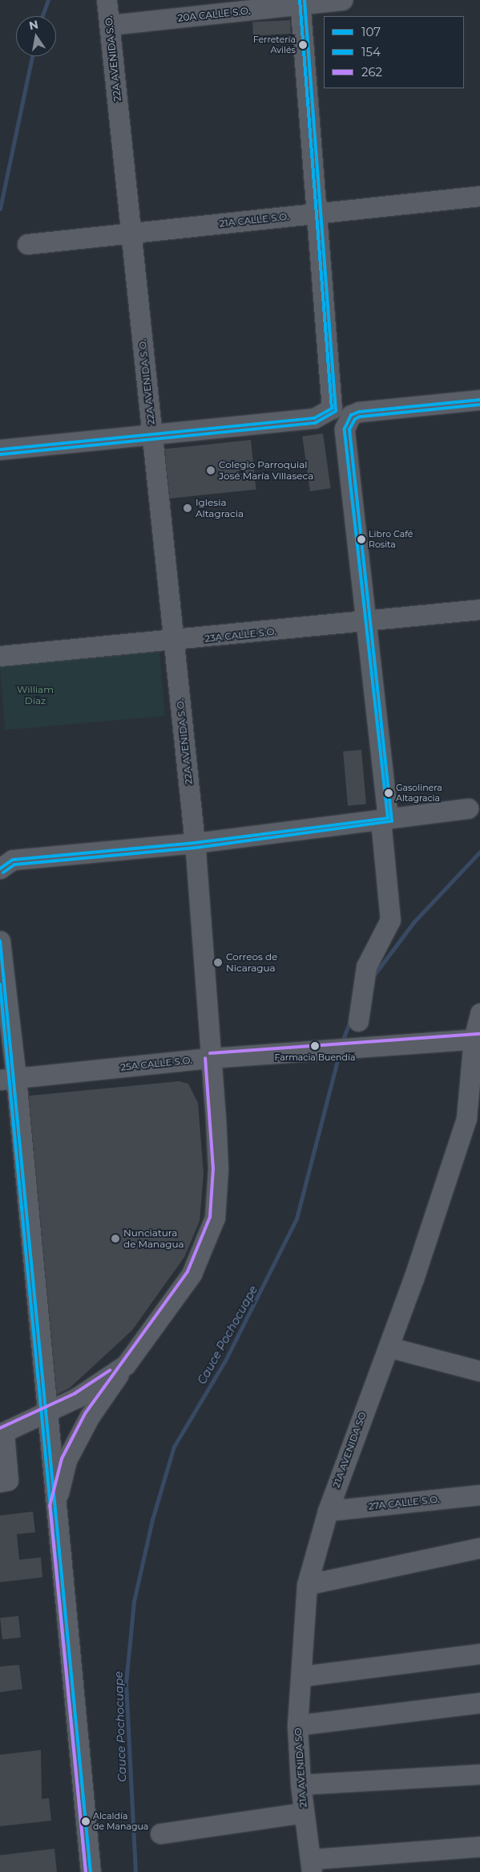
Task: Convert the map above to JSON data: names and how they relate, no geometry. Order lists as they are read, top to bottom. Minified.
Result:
{"streets":{"street":["20A CALLE S.O.","22A AVENIDA S.O.","21A CALLE S.O.","23A CALLE S.O.","25A CALLE S.O.","21A AVENIDA SO","27A CALLE S.O."]},"crossings":[["20A CALLE S.O.","22A AVENIDA S.O."],["22A AVENIDA S.O.","21A CALLE S.O."],["22A AVENIDA S.O.","23A CALLE S.O."],["22A AVENIDA S.O.","25A CALLE S.O."],["25A CALLE S.O.","21A AVENIDA SO"],["21A AVENIDA SO","27A CALLE S.O."]],"water":["Cauce Pochocuape"],"parks":["William Díaz"],"places":["Ferretería Avilés","Colegio Parroquial José María Villaseca","Iglesia Altagracia","Libro Café Rosita","Gasolinera Altagracia","Correos de Nicaragua","Farmacia Buendía","Nunciatura de Managua","Alcaldía de Managua"],"lines":["transit line 107","transit line 154","transit line 262"],"legend":["107","154","262"],"north":"top"}
